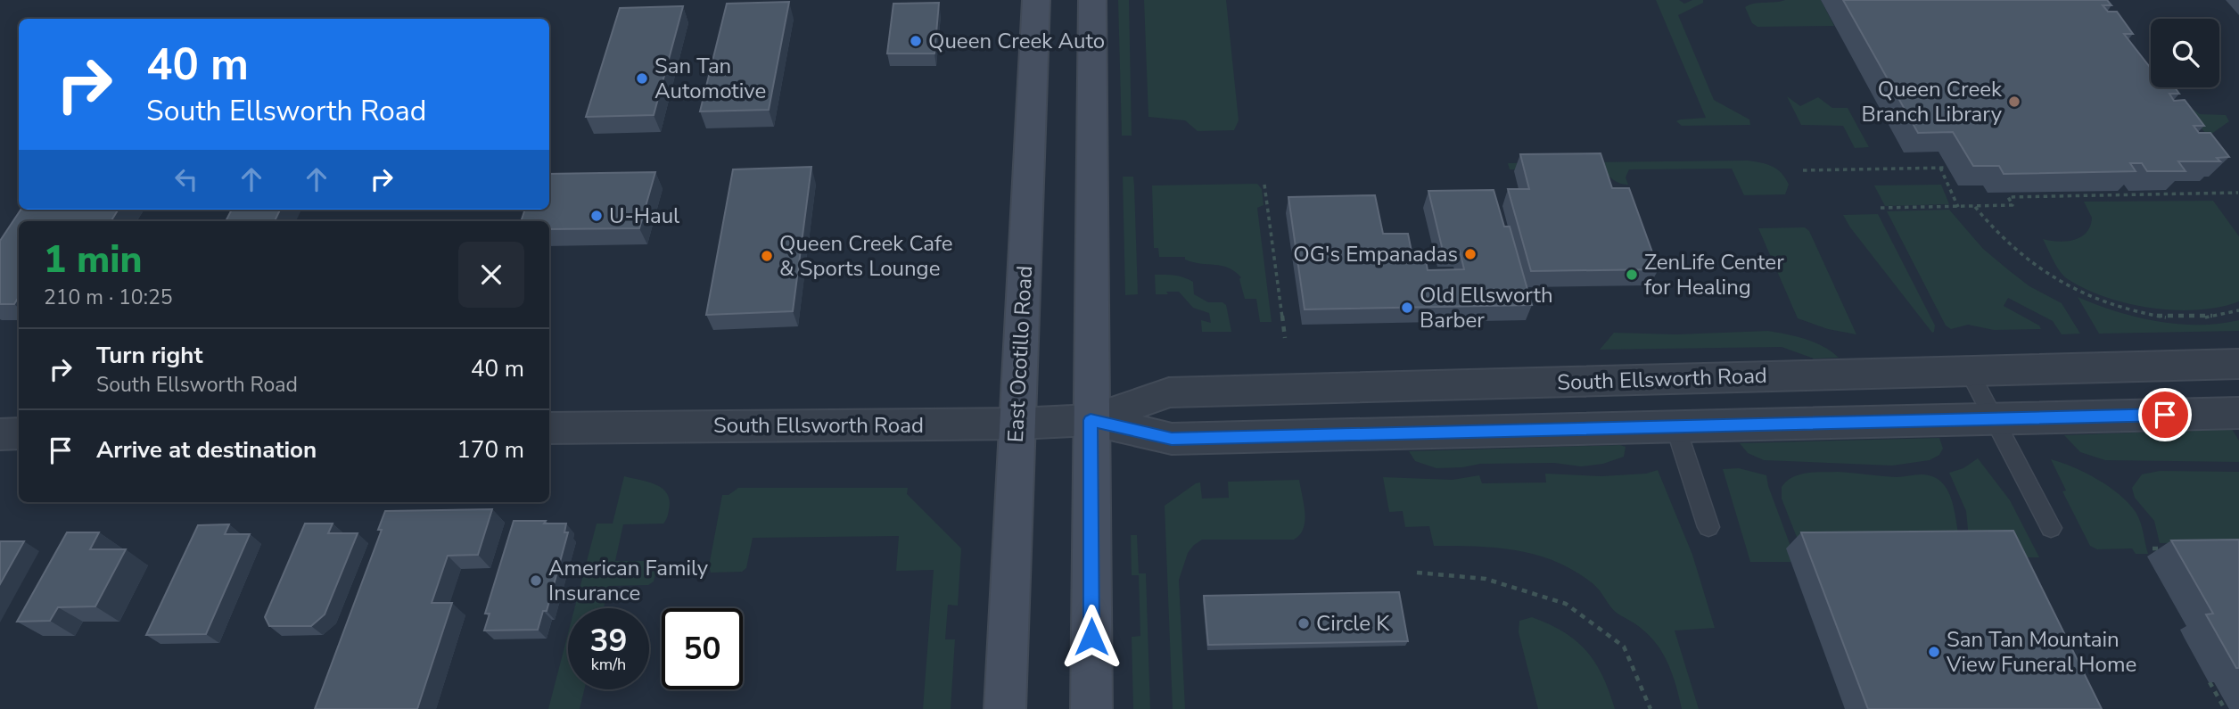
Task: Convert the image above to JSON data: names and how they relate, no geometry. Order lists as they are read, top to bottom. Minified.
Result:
{"streets":{"main road":["East Ocotillo Road"],"street":["South Ellsworth Road"]},"crossings":[["East Ocotillo Road","South Ellsworth Road"]],"places":["Queen Creek Auto","San Tan Automotive","Queen Creek Branch Library","U-Haul","OG's Empanadas","Queen Creek Cafe & Sports Lounge","ZenLife Center for Healing","Old Ellsworth Barber","American Family Insurance","Circle K","San Tan Mountain View Funeral Home"],"page":{"turn":["40 m","South Ellsworth Road"],"heading":["1 min","210 m · 10:25"],"list":[{"name":"Turn right","note":"South Ellsworth Road","value":"40 m"},{"name":"Arrive at destination","value":"170 m"}],"speed":"39 km/h","limit":"50"}}
